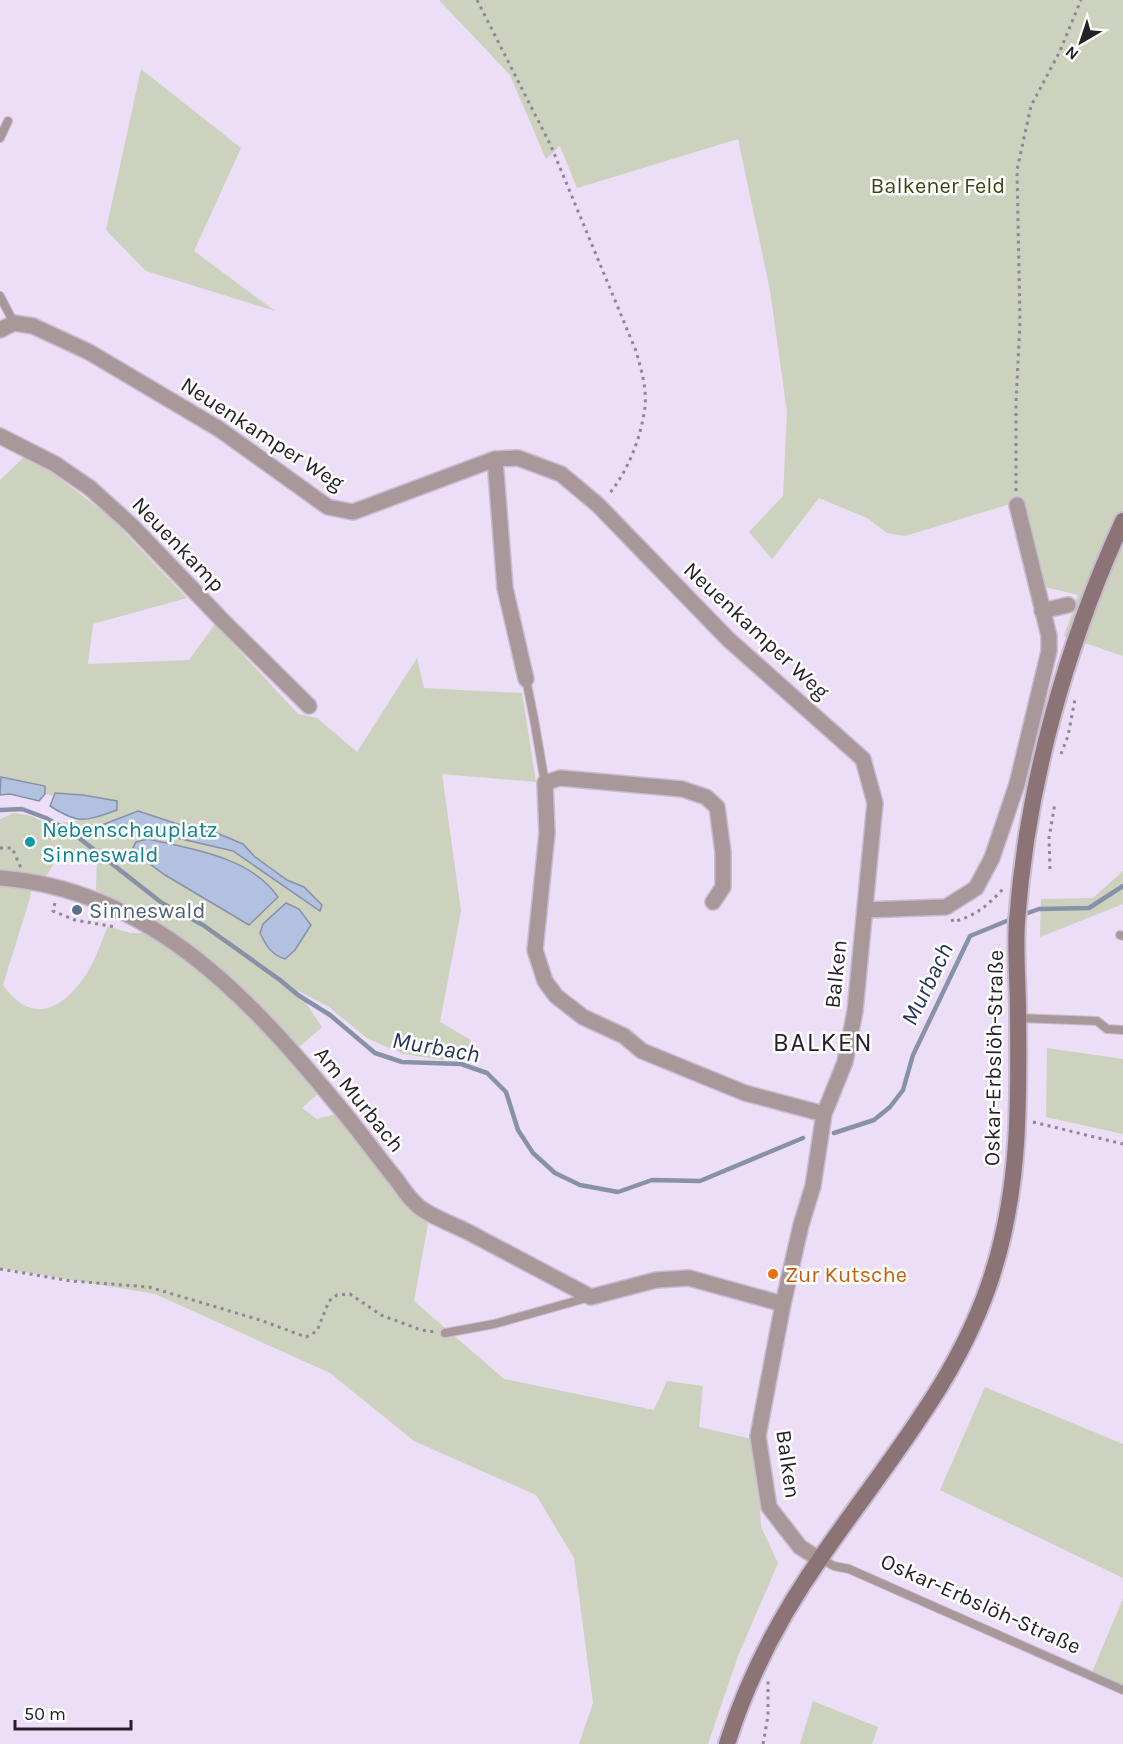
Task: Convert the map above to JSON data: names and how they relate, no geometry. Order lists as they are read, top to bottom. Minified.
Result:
{"streets":{"main road":["Oskar-Erbslöh-Straße"],"street":["Neuenkamper Weg","Neuenkamp","Balken","Am Murbach"]},"crossings":[["Neuenkamper Weg","Balken"],["Balken","Oskar-Erbslöh-Straße"]],"districts":["BALKEN"],"water":["Murbach"],"parks":["Balkener Feld"],"places":["Nebenschauplatz Sinneswald","Sinneswald","Zur Kutsche"],"scale_bar":"50 m","north":"bottom left"}
